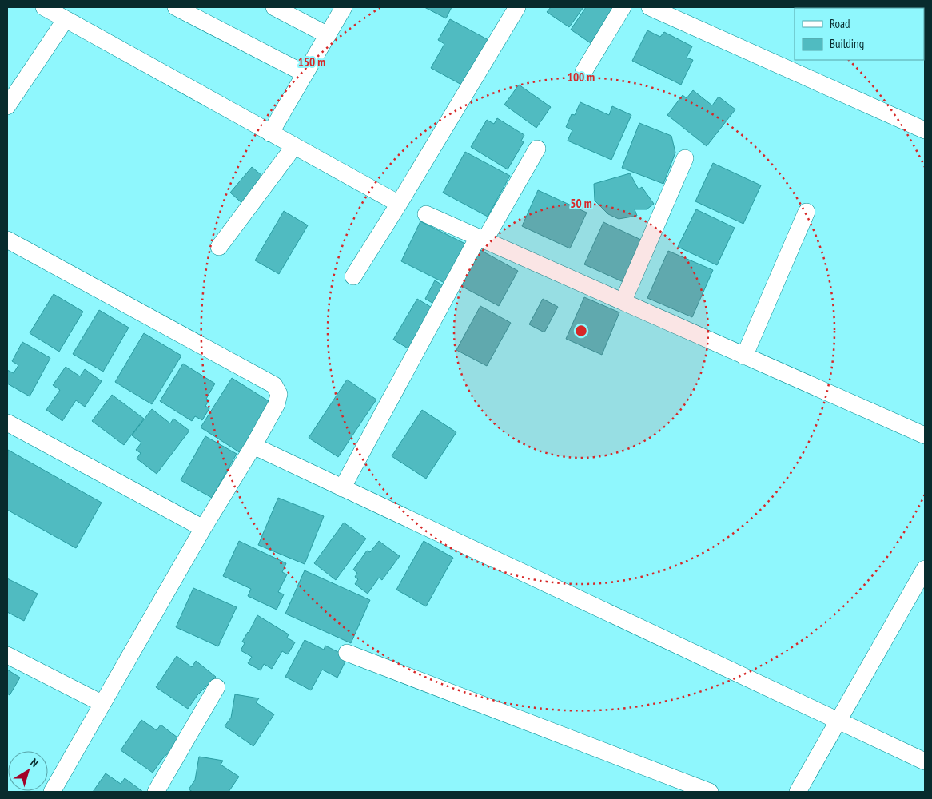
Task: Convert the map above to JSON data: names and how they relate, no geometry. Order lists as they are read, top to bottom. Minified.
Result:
{"legend":["Road","Building"],"north":"top right","rings":["150 m","100 m","50 m"]}
